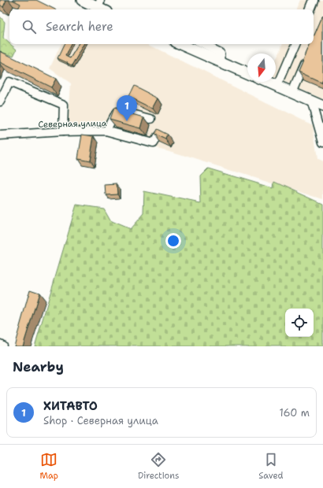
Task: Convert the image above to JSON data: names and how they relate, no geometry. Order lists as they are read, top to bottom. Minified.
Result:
{"streets":{"street":["Северная улица"]},"north":"bottom","page":{"search":"Search here","pins":"1","heading":"Nearby","list":[{"mark":"1","name":"ХИТАВТО","note":"Shop · Северная улица","value":"160 m"}],"nav":["Map","Directions","Saved"]}}
